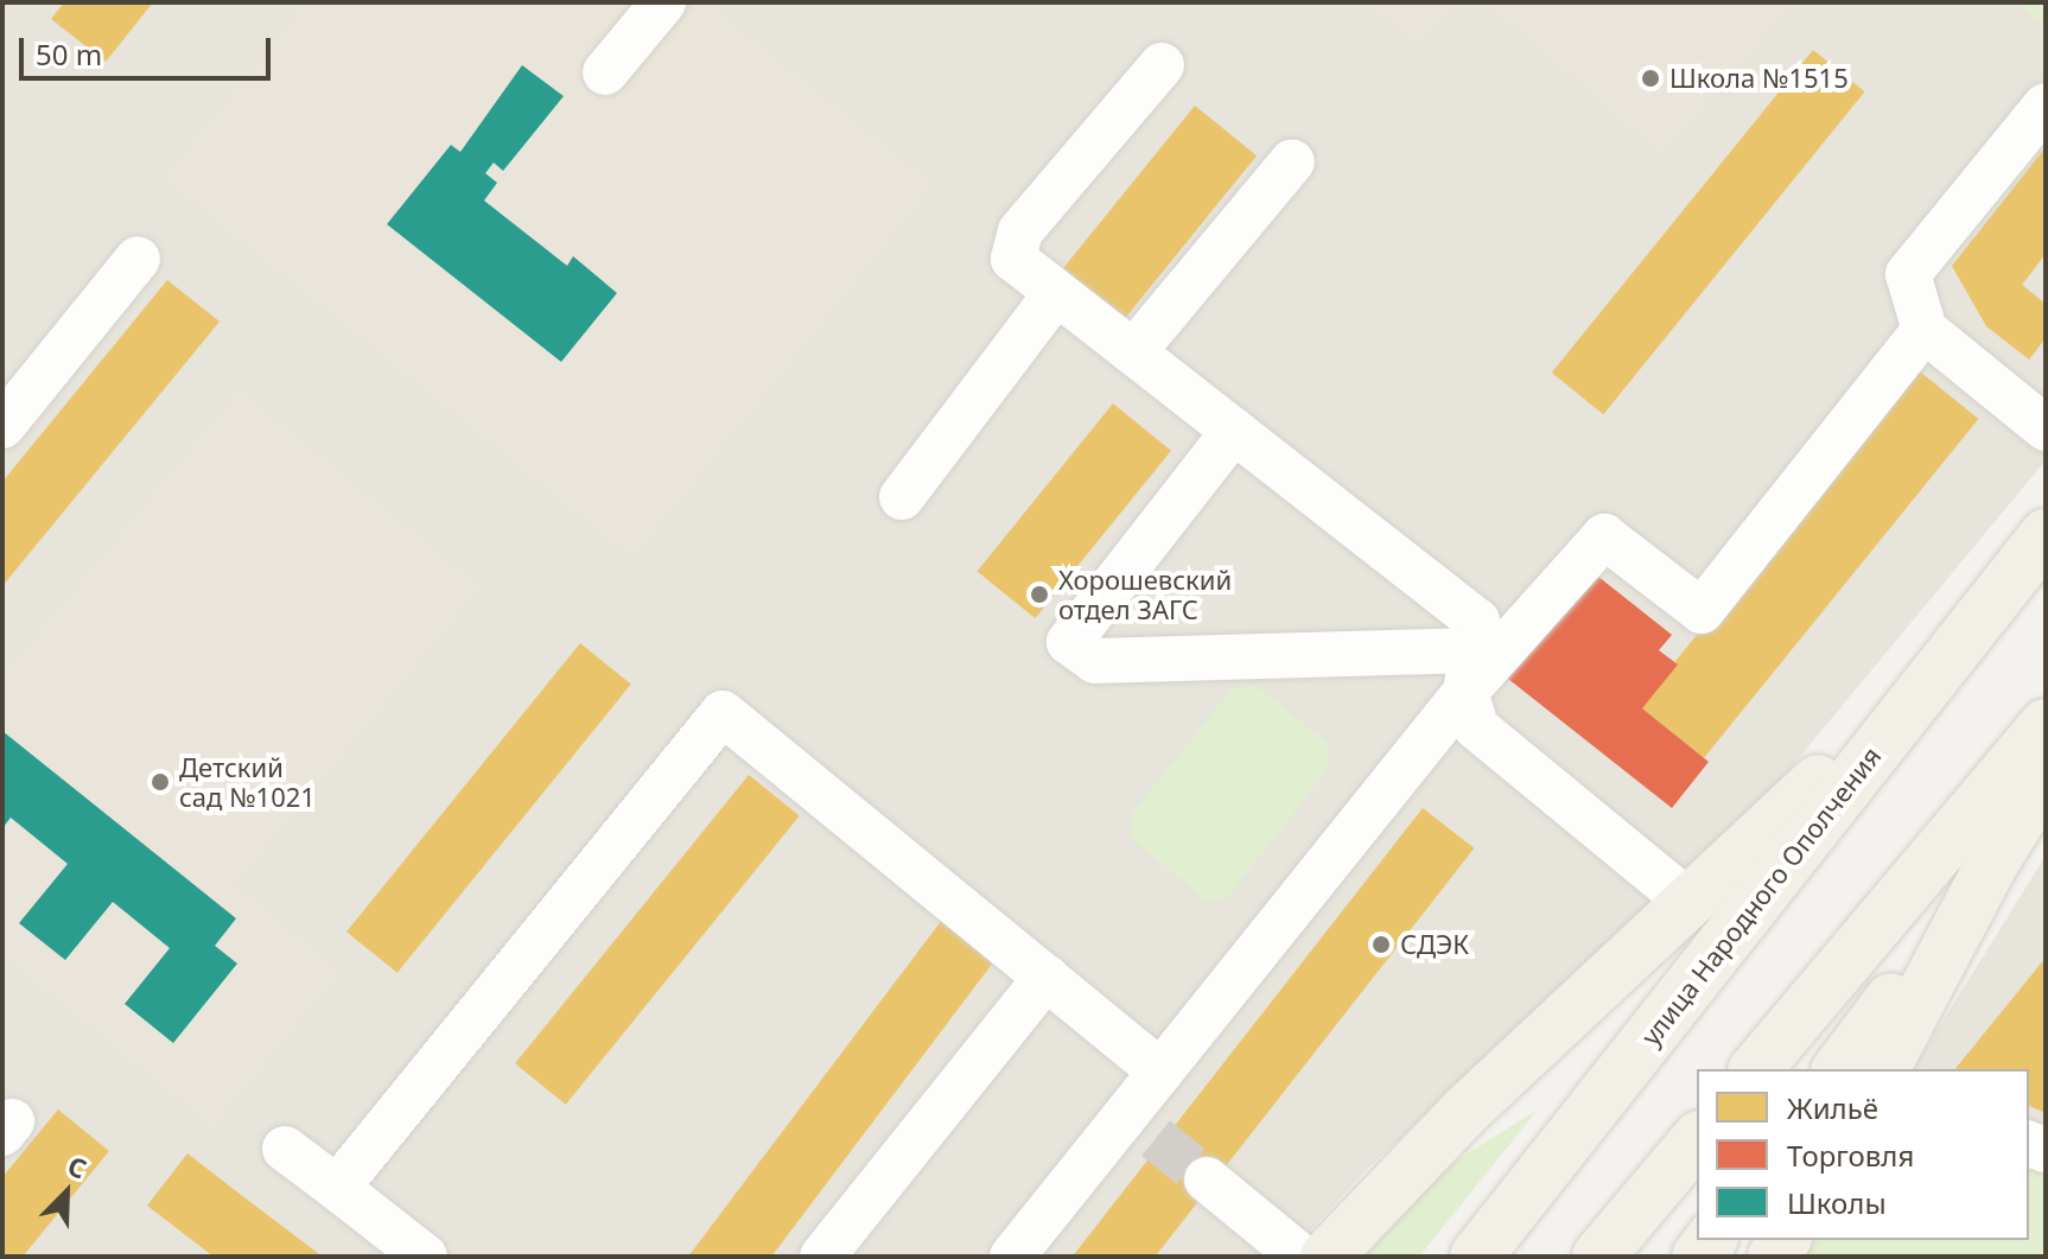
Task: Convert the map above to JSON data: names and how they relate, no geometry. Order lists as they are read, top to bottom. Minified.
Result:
{"streets":{"main road":["улица Народного Ополчения"]},"places":["Школа №1515","Хорошевский отдел ЗАГС","Детский сад №1021","СДЭК"],"legend":["Жильё","Торговля","Школы"],"scale_bar":"50 m","north":"top right"}
